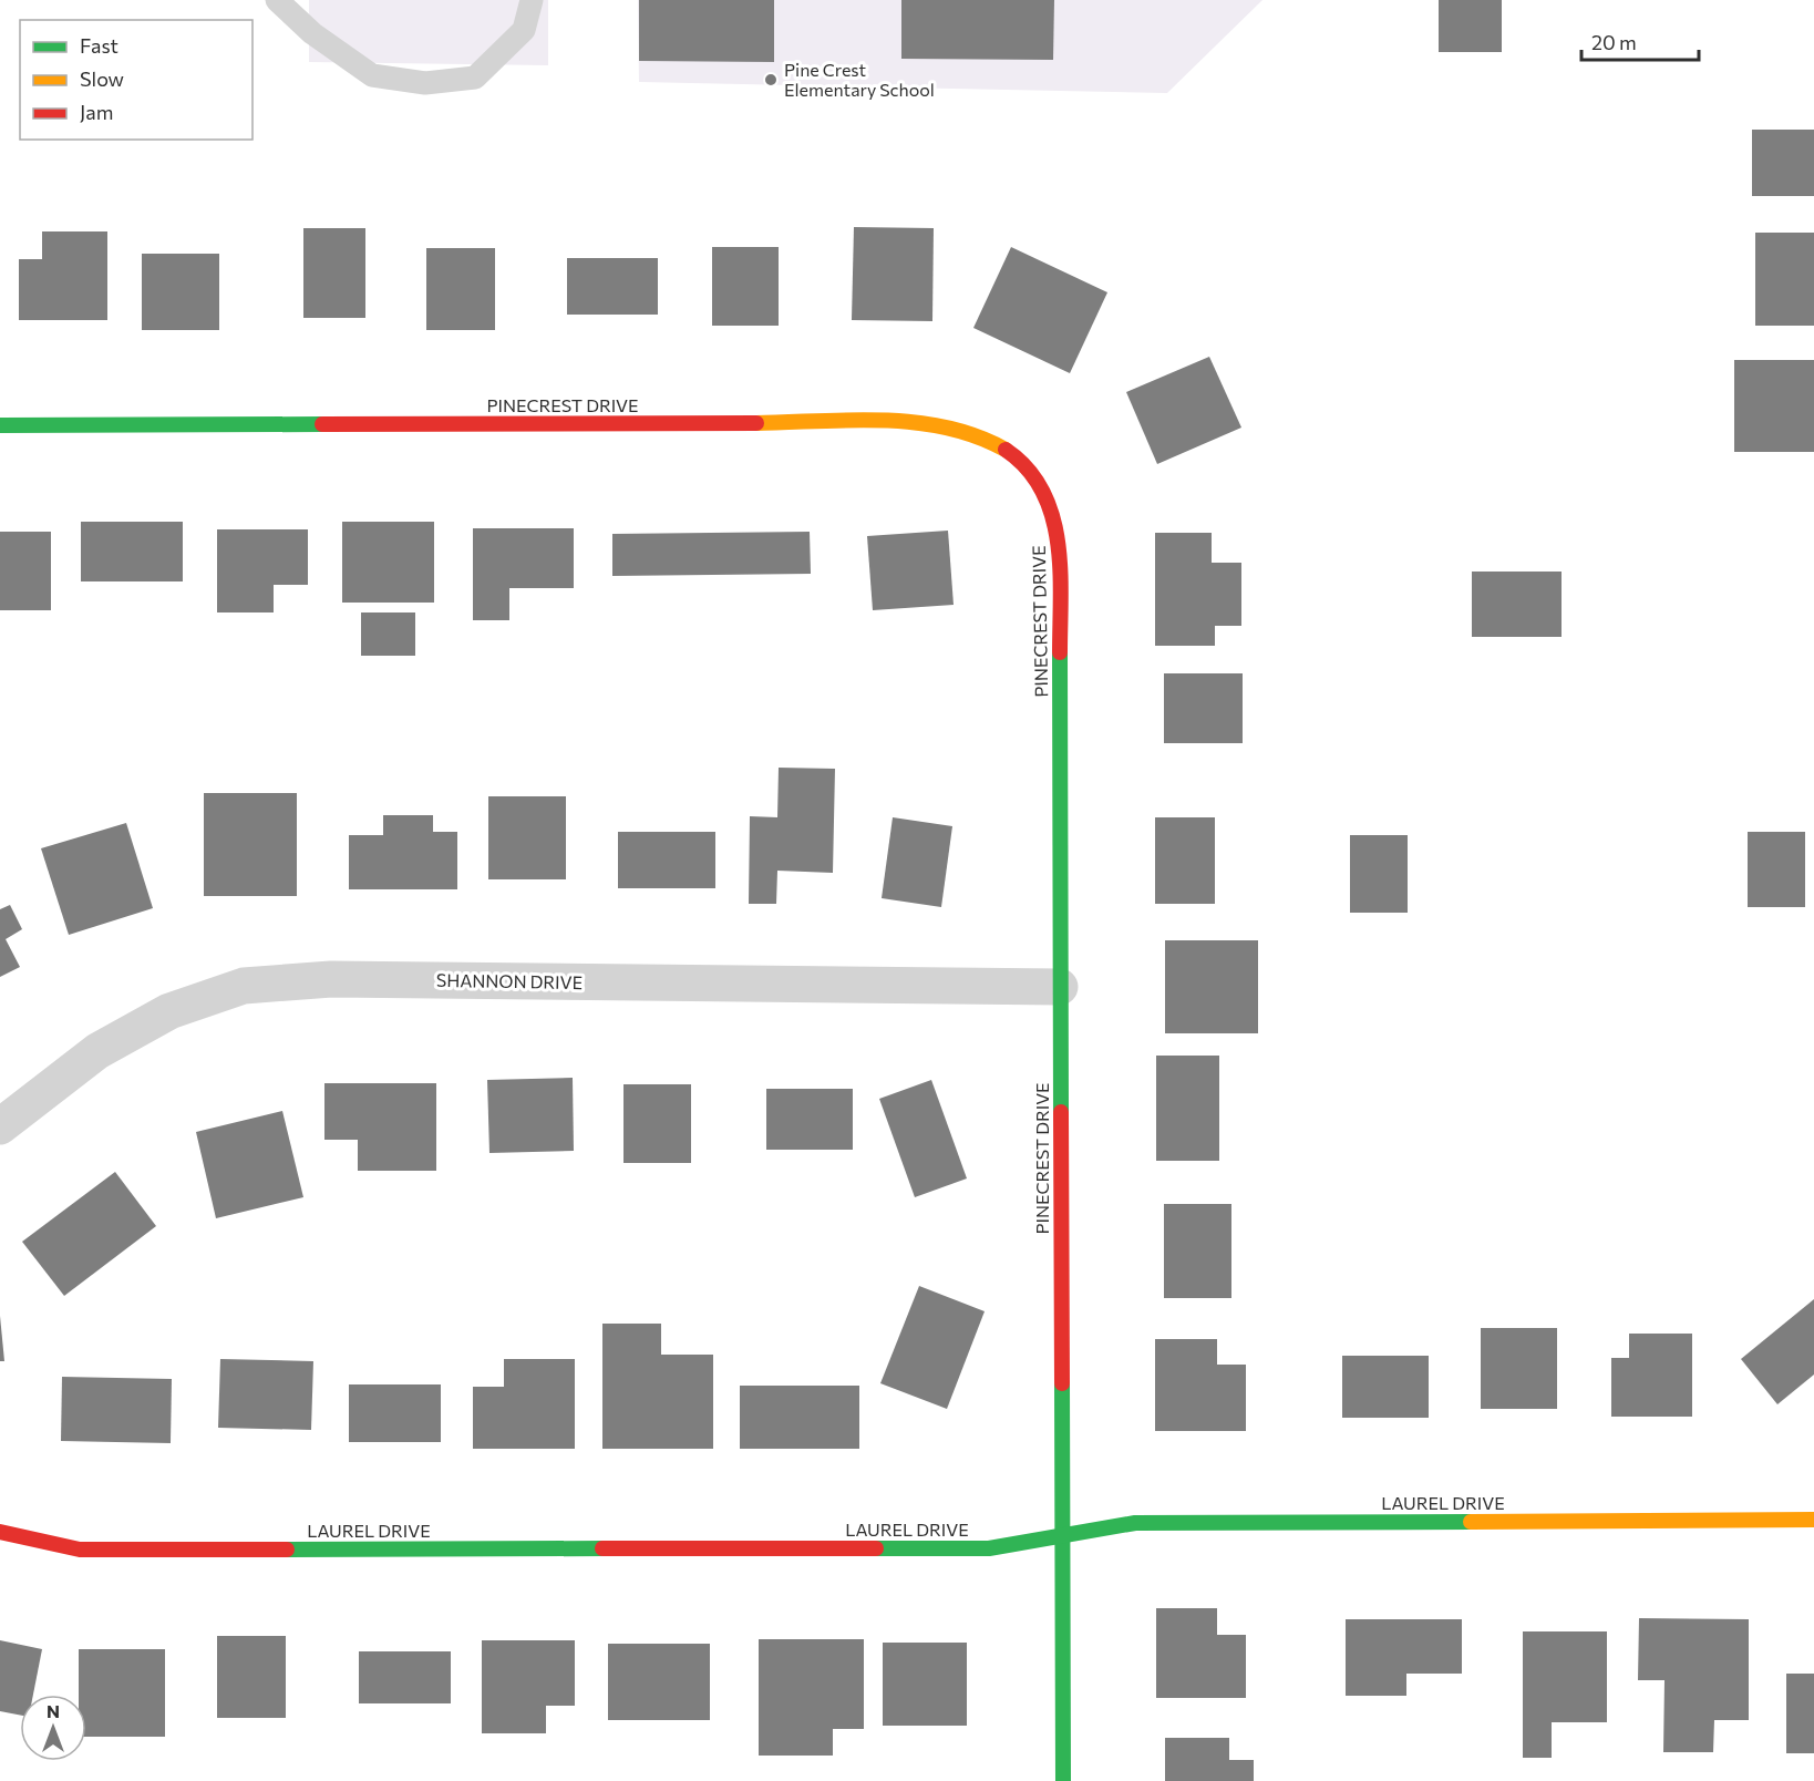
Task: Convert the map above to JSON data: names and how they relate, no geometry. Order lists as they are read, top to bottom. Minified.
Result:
{"streets":{"street":["PINECREST DRIVE","SHANNON DRIVE","LAUREL DRIVE"]},"crossings":[["PINECREST DRIVE","SHANNON DRIVE"],["PINECREST DRIVE","LAUREL DRIVE"]],"places":["Pine Crest Elementary School"],"legend":["Fast","Slow","Jam"],"scale_bar":"20 m","north":"top"}
